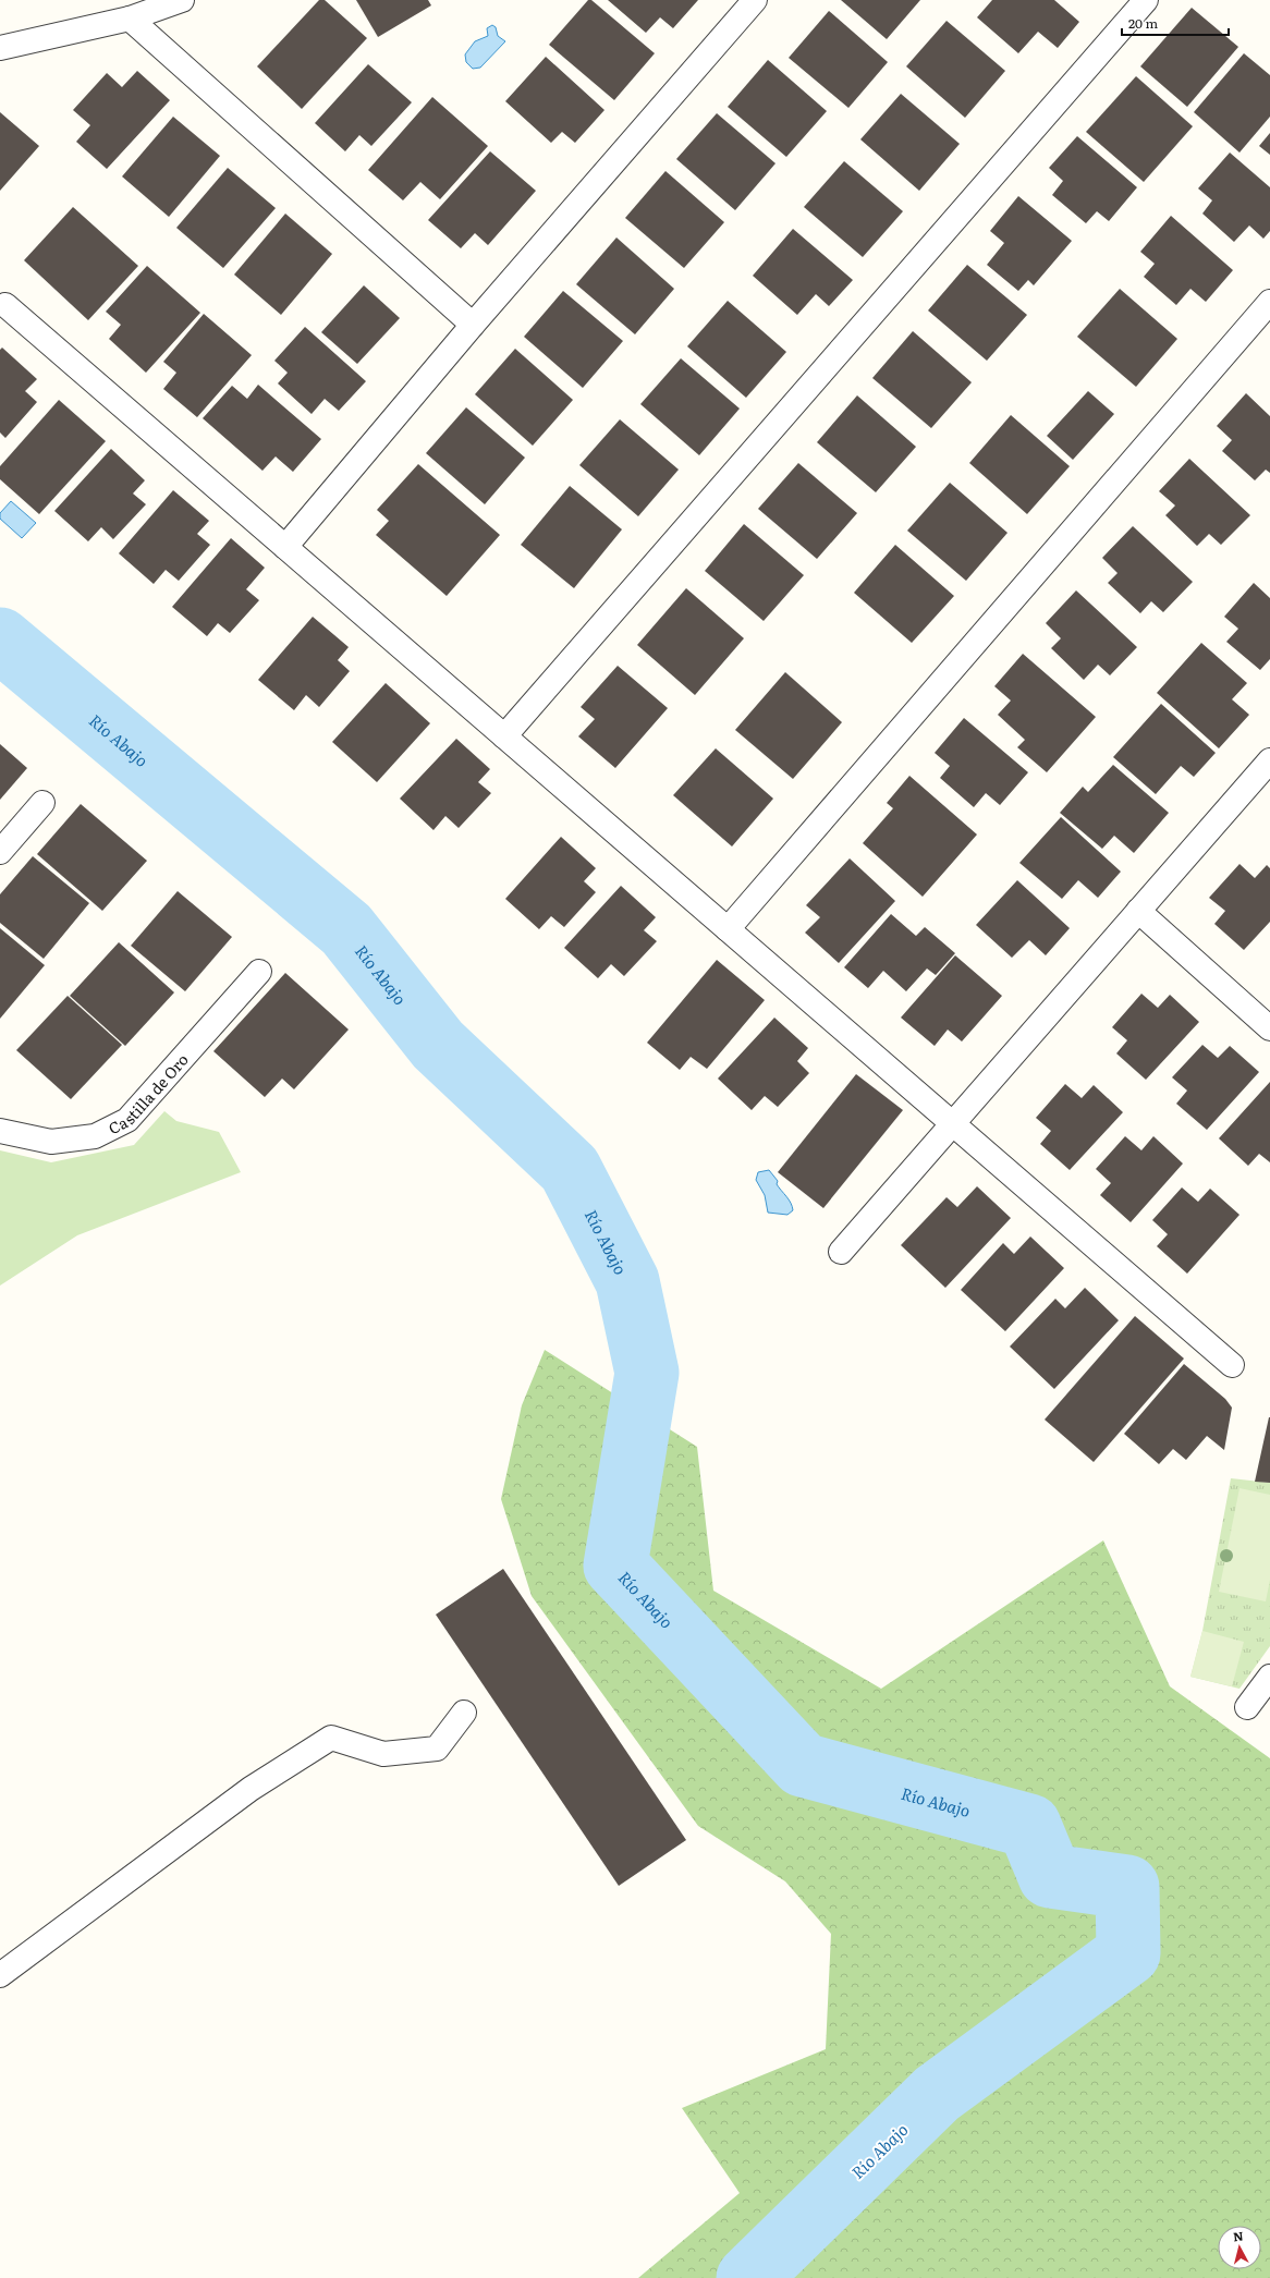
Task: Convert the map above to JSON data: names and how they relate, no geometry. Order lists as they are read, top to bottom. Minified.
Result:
{"streets":{"street":["Castilla de Oro"]},"water":["Río Abajo"],"scale_bar":"20 m","north":"top"}
